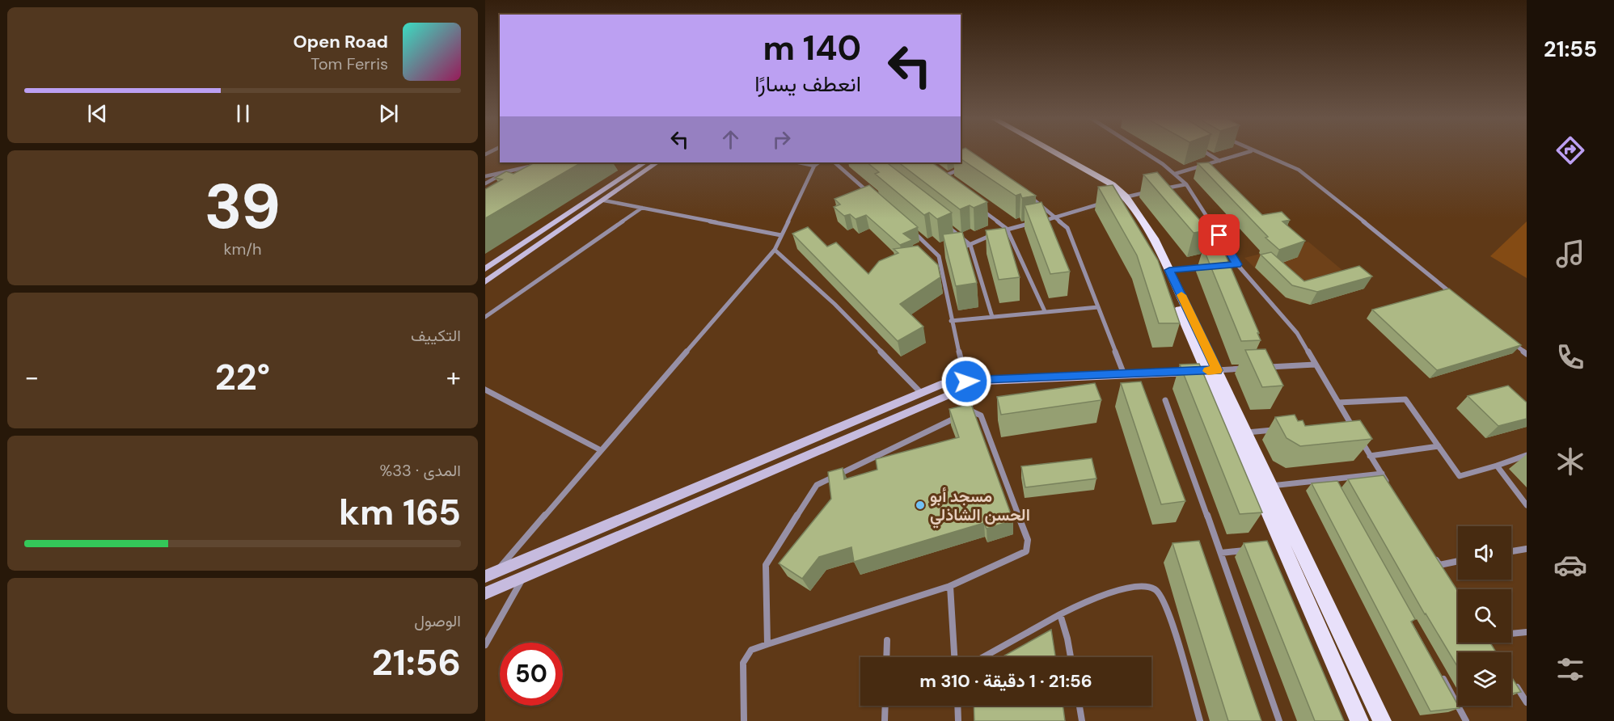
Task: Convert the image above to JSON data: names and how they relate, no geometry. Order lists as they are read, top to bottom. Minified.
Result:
{"places":["مسجد أبو الحسن الشاذلي"],"page":{"tabs":"21:55","turn":["140 m","انعطف يسارًا"],"song":["Open Road","Tom Ferris"],"tile":[["39","km/h"],"التكييف",["المدى · 33%","165 km"],["الوصول","21:56"]],"heat":["−","22°","+"],"limit":"50","trip":"21:56 · 1 دقيقة · 310 m"}}
